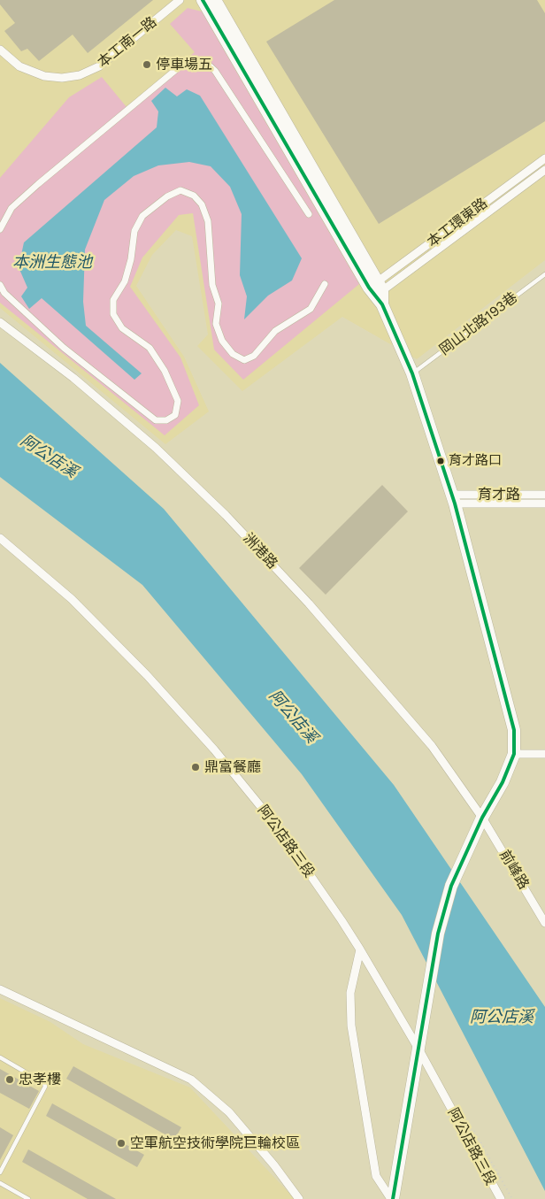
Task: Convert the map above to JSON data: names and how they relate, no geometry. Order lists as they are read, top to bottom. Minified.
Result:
{"streets":{"street":["本工南一路","本工環東路","育才路","洲港路","阿公店路三段","前峰路"],"lane":["岡山北路193巷"]},"crossings":[["洲港路","前峰路"]],"water":["本洲生態池","阿公店溪"],"places":["停車場五","育才路口","鼎富餐廳","忠孝樓","空軍航空技術學院巨輪校區"]}
